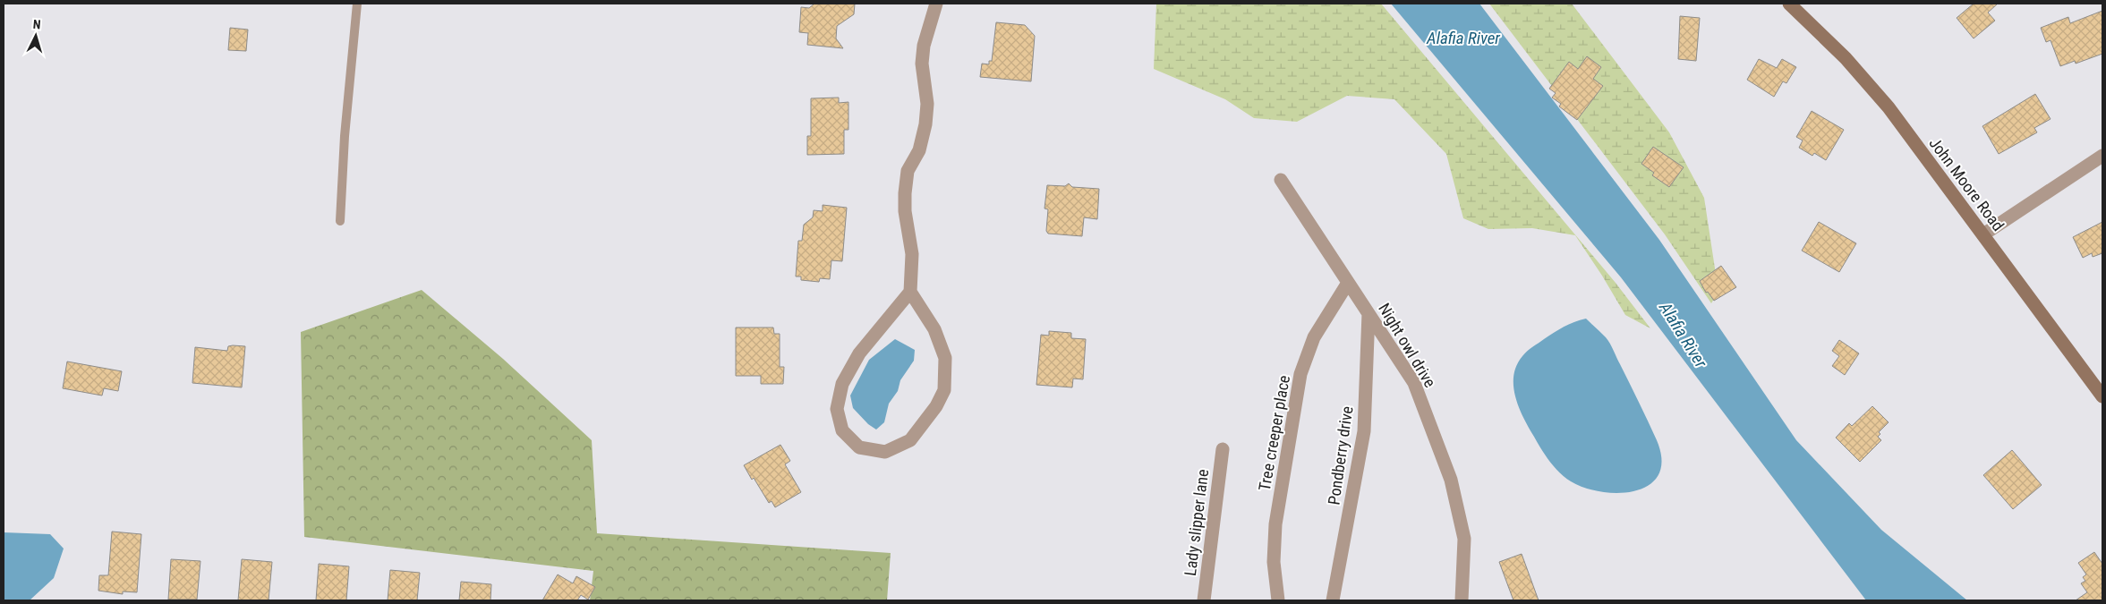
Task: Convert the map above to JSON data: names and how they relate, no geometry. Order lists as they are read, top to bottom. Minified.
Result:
{"streets":{"street":["John Moore Road","Night owl drive","Tree creeper place","Pondberry drive","Lady slipper lane"]},"crossings":[["Night owl drive","Tree creeper place"],["Night owl drive","Pondberry drive"]],"water":["Alafia River"],"north":"top"}
